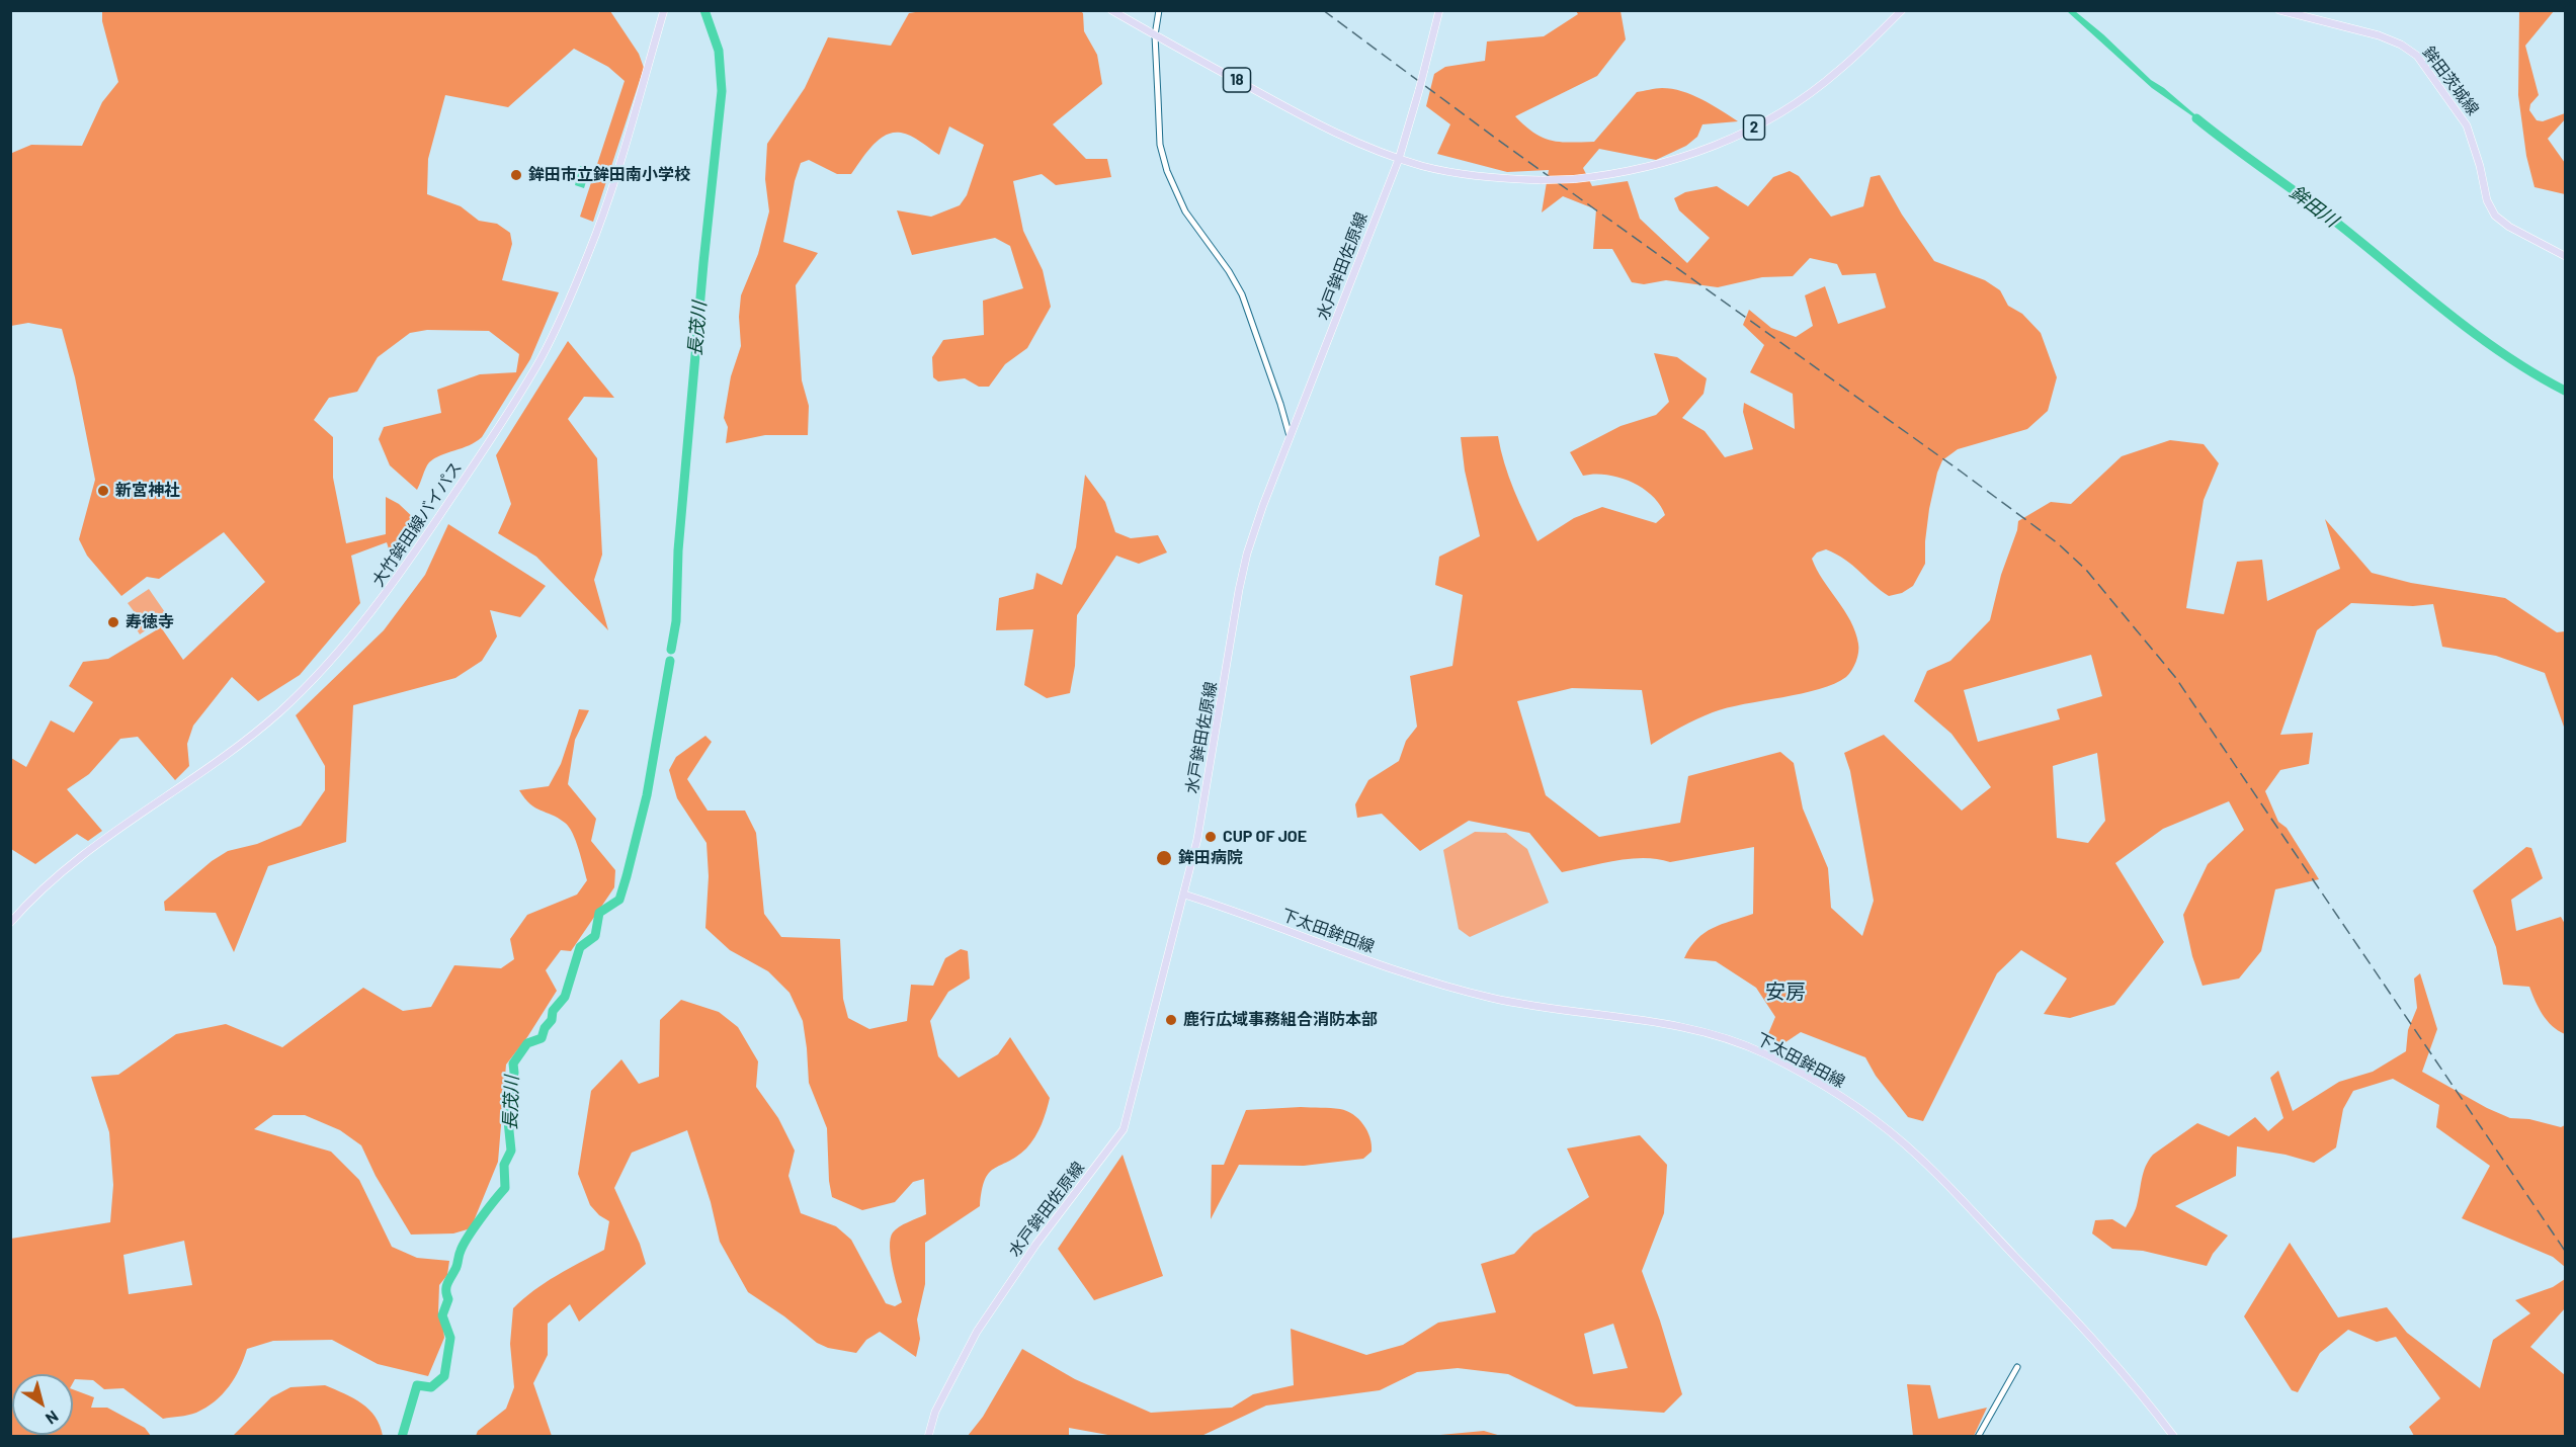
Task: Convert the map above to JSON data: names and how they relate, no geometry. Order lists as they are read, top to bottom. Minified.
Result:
{"streets":{"main road":["18","鉾田茨城線","2","水戸鉾田佐原線","大竹鉾田線バイパス","下太田鉾田線"]},"crossings":[["18","2"],["18","水戸鉾田佐原線"],["2","水戸鉾田佐原線"],["水戸鉾田佐原線","下太田鉾田線"]],"districts":["安房"],"water":["鉾田川","長茂川"],"places":["鉾田市立鉾田南小学校","新宮神社","寿徳寺","CUP OF JOE","鉾田病院","鹿行広域事務組合消防本部"],"north":"bottom right"}
